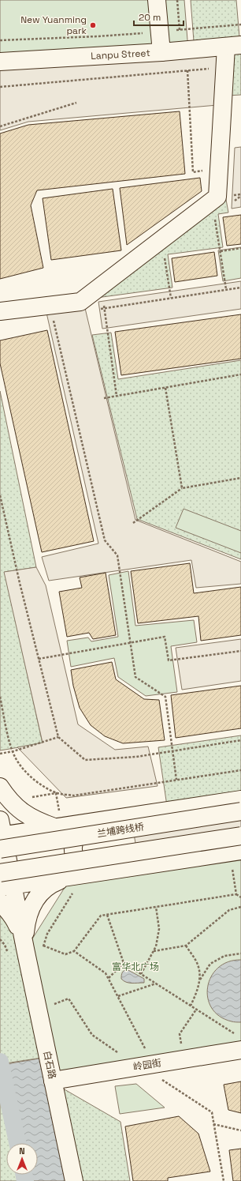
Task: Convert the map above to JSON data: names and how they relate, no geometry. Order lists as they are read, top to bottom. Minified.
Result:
{"streets":{"main road":["Lanpu Street","兰埔跨线桥","白石路","岭园街"]},"crossings":[["白石路","岭园街"]],"parks":["富华北广场"],"places":["New Yuanming park"],"scale_bar":"20 m","north":"top"}
